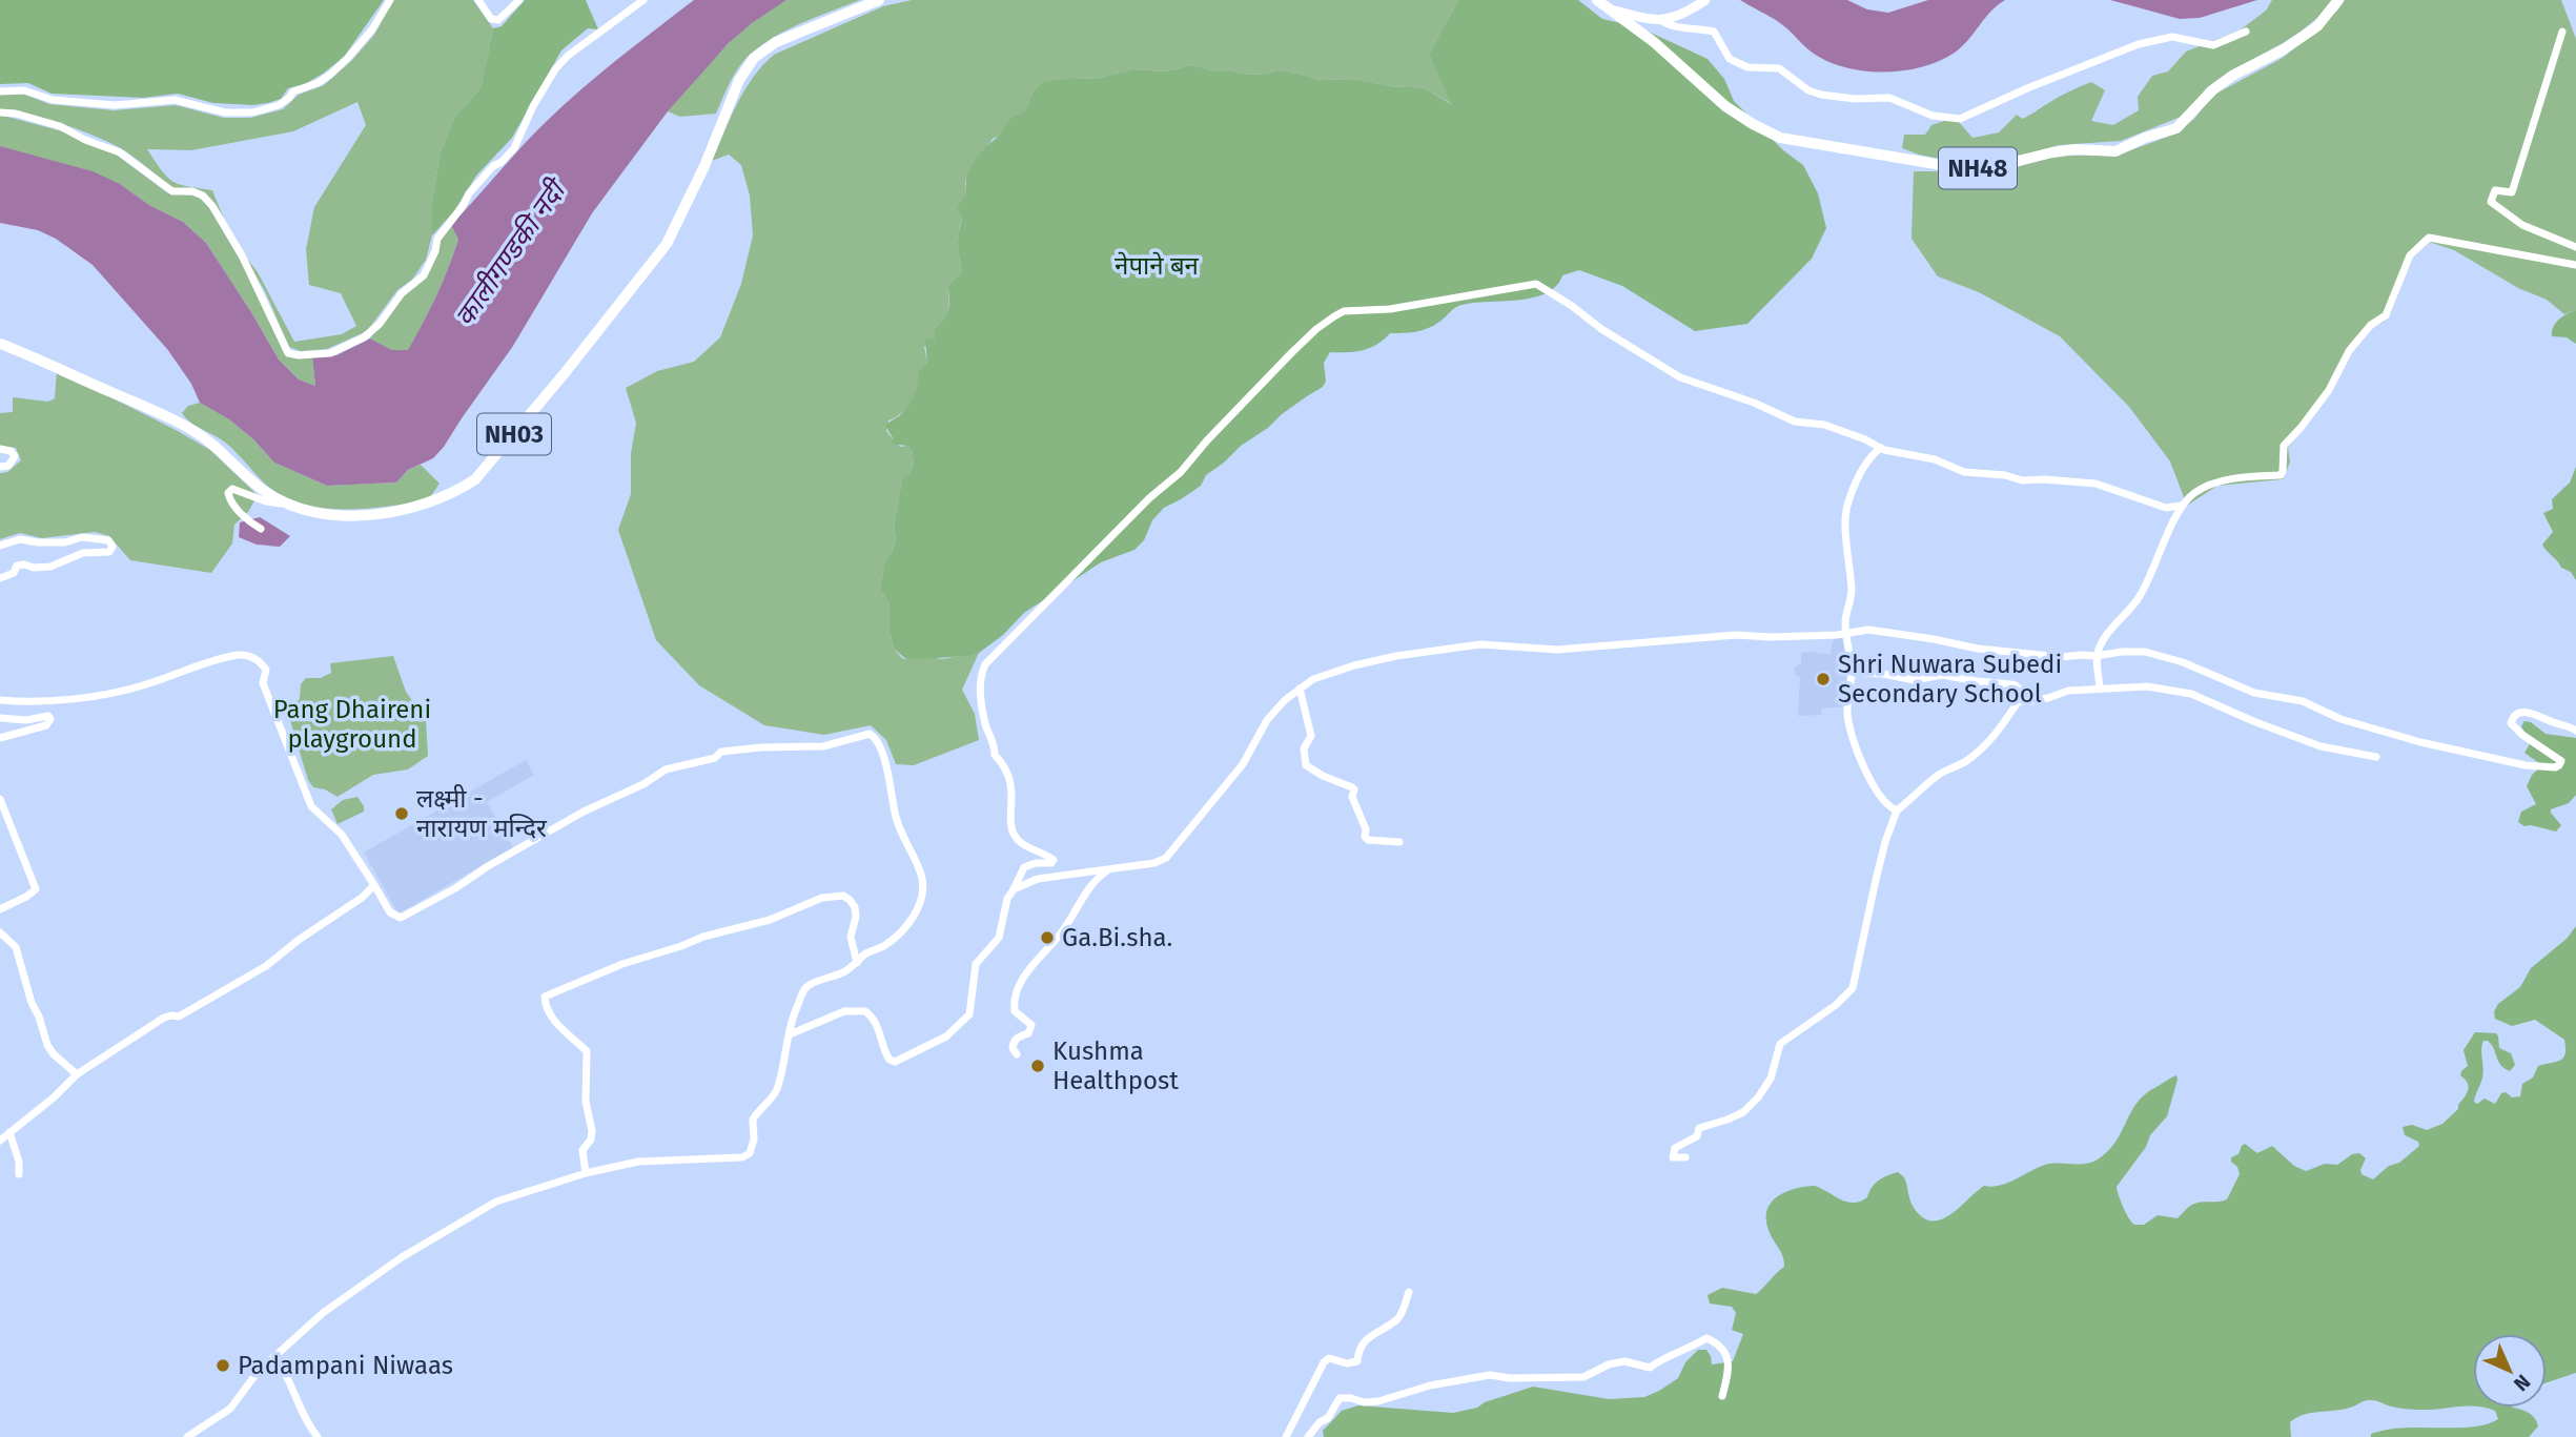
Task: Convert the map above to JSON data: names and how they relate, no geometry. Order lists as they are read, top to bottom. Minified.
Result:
{"streets":{"highway":["NH48","NH03"]},"water":["कालीगण्डकी नदी"],"parks":["नेपाने बन","Pang Dhaireni playground"],"places":["Shri Nuwara Subedi Secondary School","लक्ष्मी - नारायण मन्दिर","Ga.Bi.sha.","Kushma Healthpost","Padampani Niwaas"],"north":"bottom right"}
